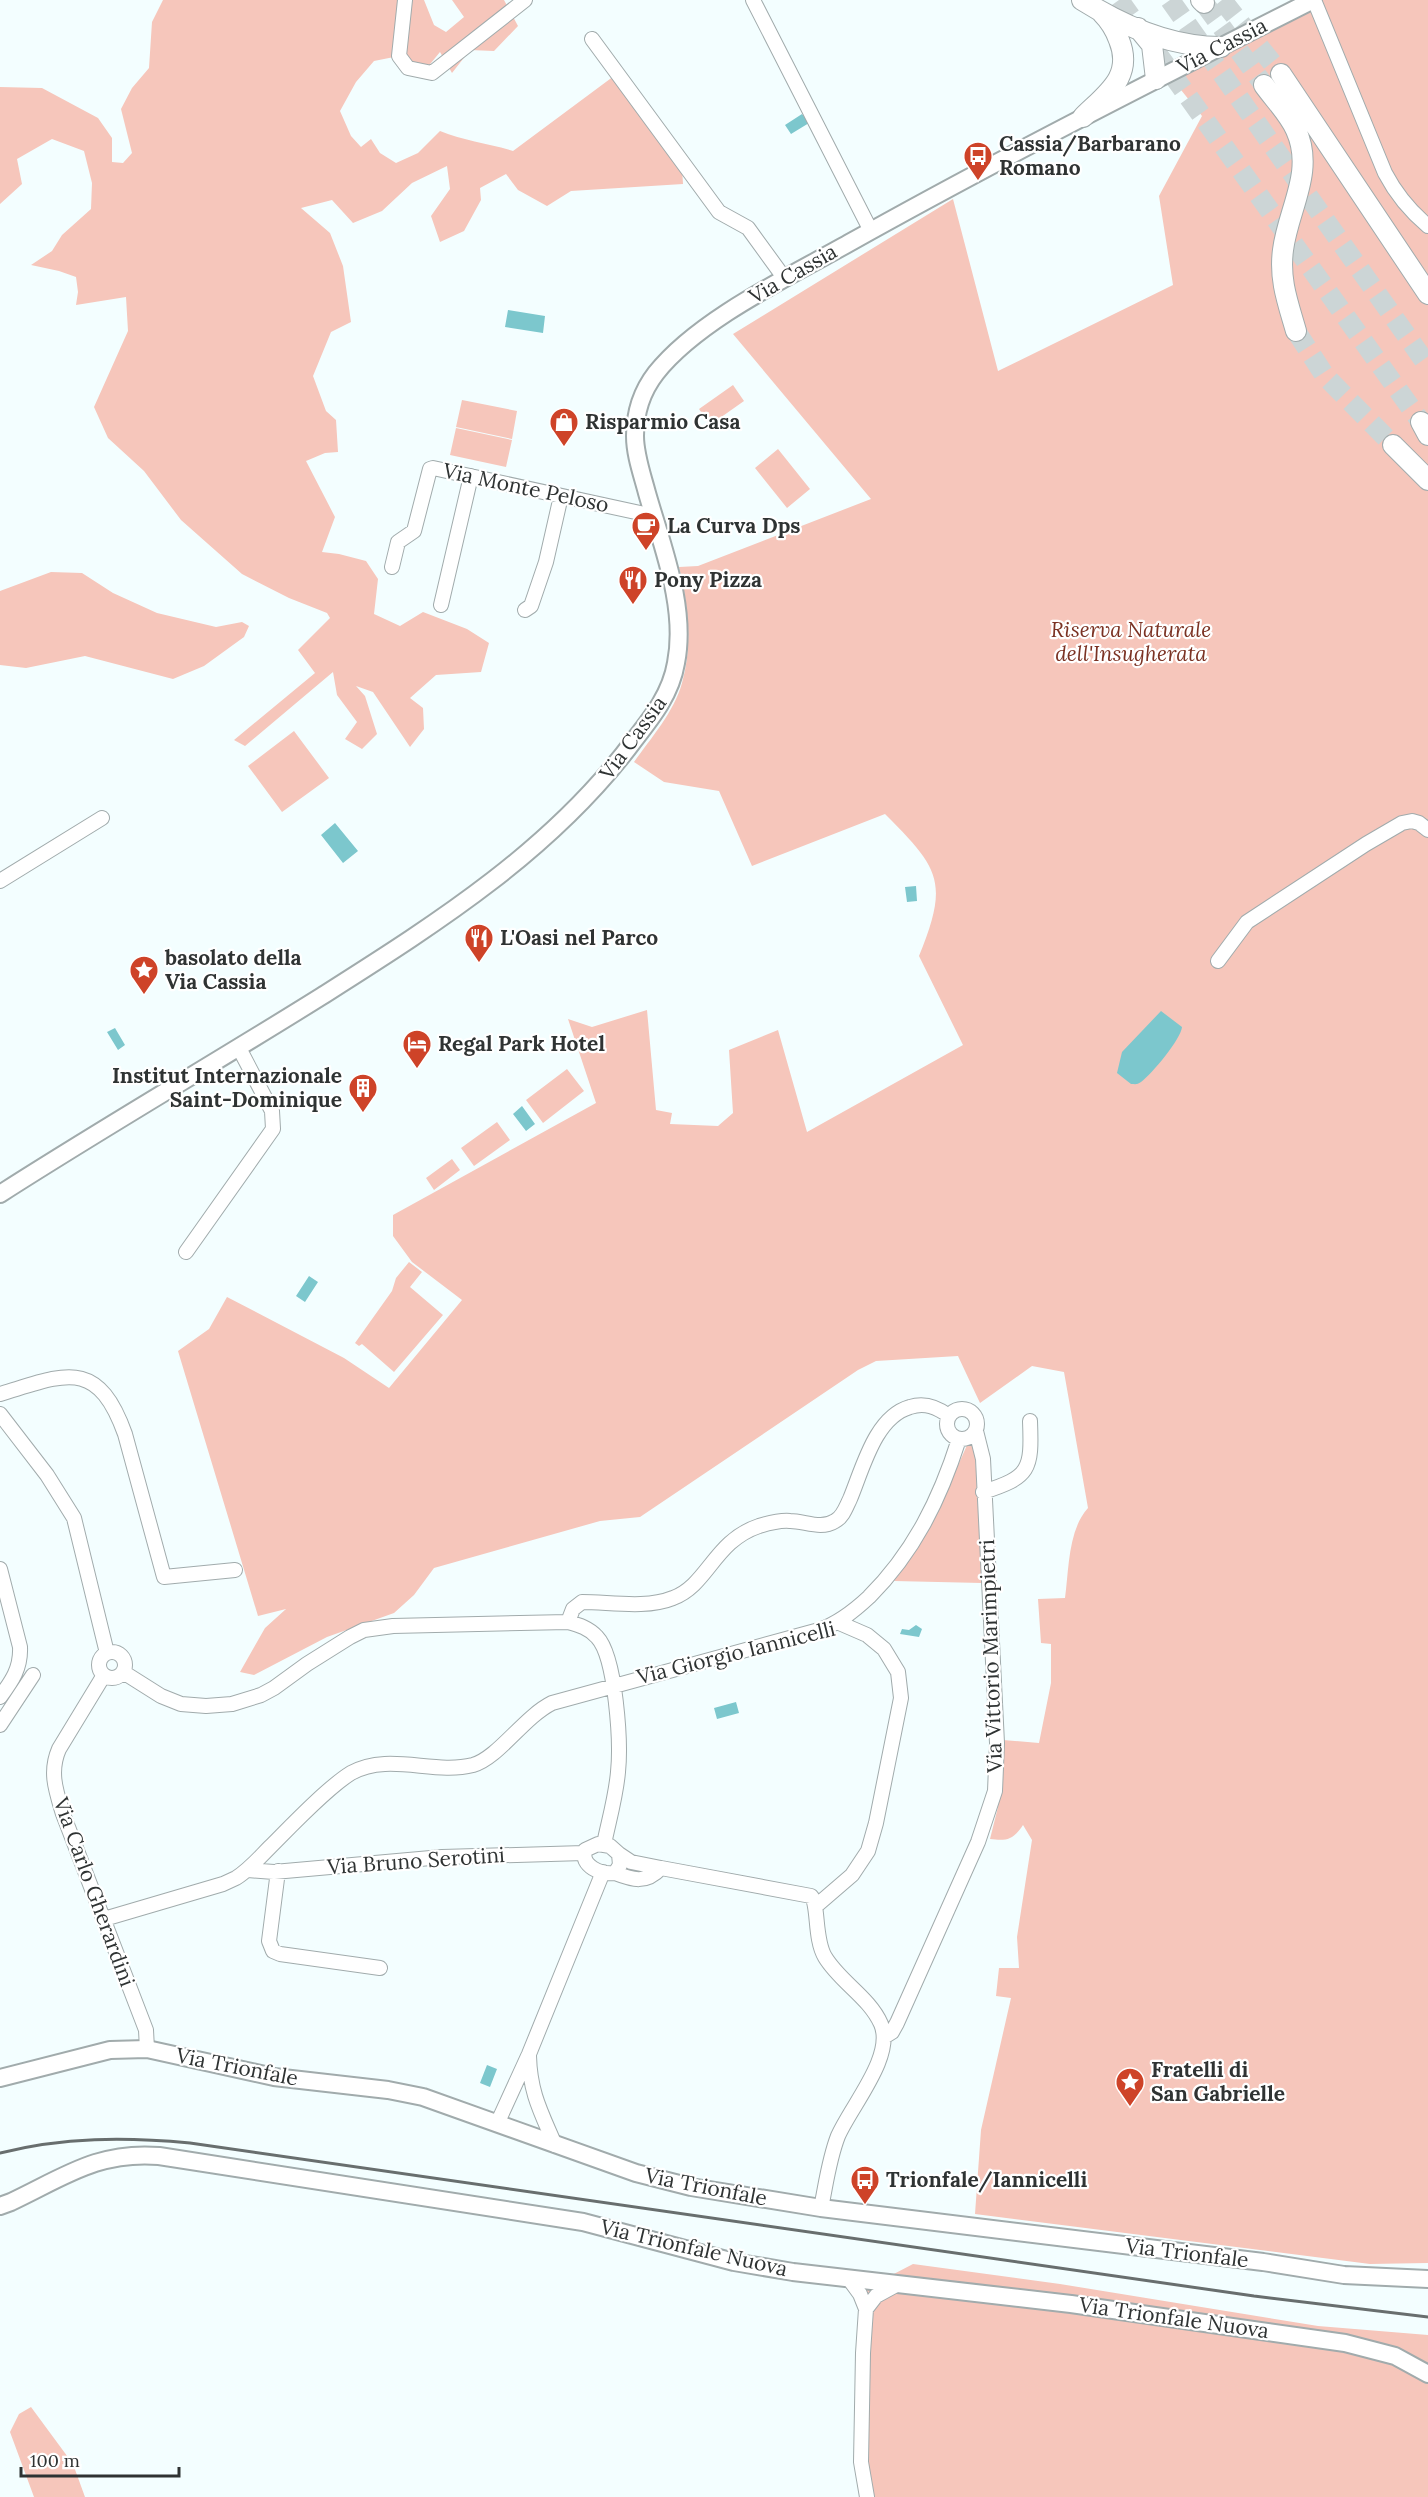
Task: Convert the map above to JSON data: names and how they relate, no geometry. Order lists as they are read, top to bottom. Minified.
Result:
{"streets":{"main road":["Via Cassia","Via Trionfale","Via Trionfale Nuova"],"street":["Via Monte Peloso","Via Giorgio Iannicelli","Via Vittorio Marimpietri","Via Bruno Serotini","Via Carlo Gherardini"]},"crossings":[["Via Cassia","Via Monte Peloso"],["Via Giorgio Iannicelli","Via Bruno Serotini"],["Via Giorgio Iannicelli","Via Carlo Gherardini"],["Via Carlo Gherardini","Via Trionfale"]],"parks":["Riserva Naturale dell'Insugherata"],"places":{"bus stop":["Cassia/Barbarano Romano","Trionfale/Iannicelli"],"shop":["Risparmio Casa"],"cafe":["La Curva Dps"],"restaurant":["Pony Pizza","L'Oasi nel Parco"],"place":["basolato della Via Cassia","Fratelli di San Gabrielle"],"hotel":["Regal Park Hotel"],"building":["Institut Internazionale Saint-Dominique"]},"scale_bar":"100 m"}
